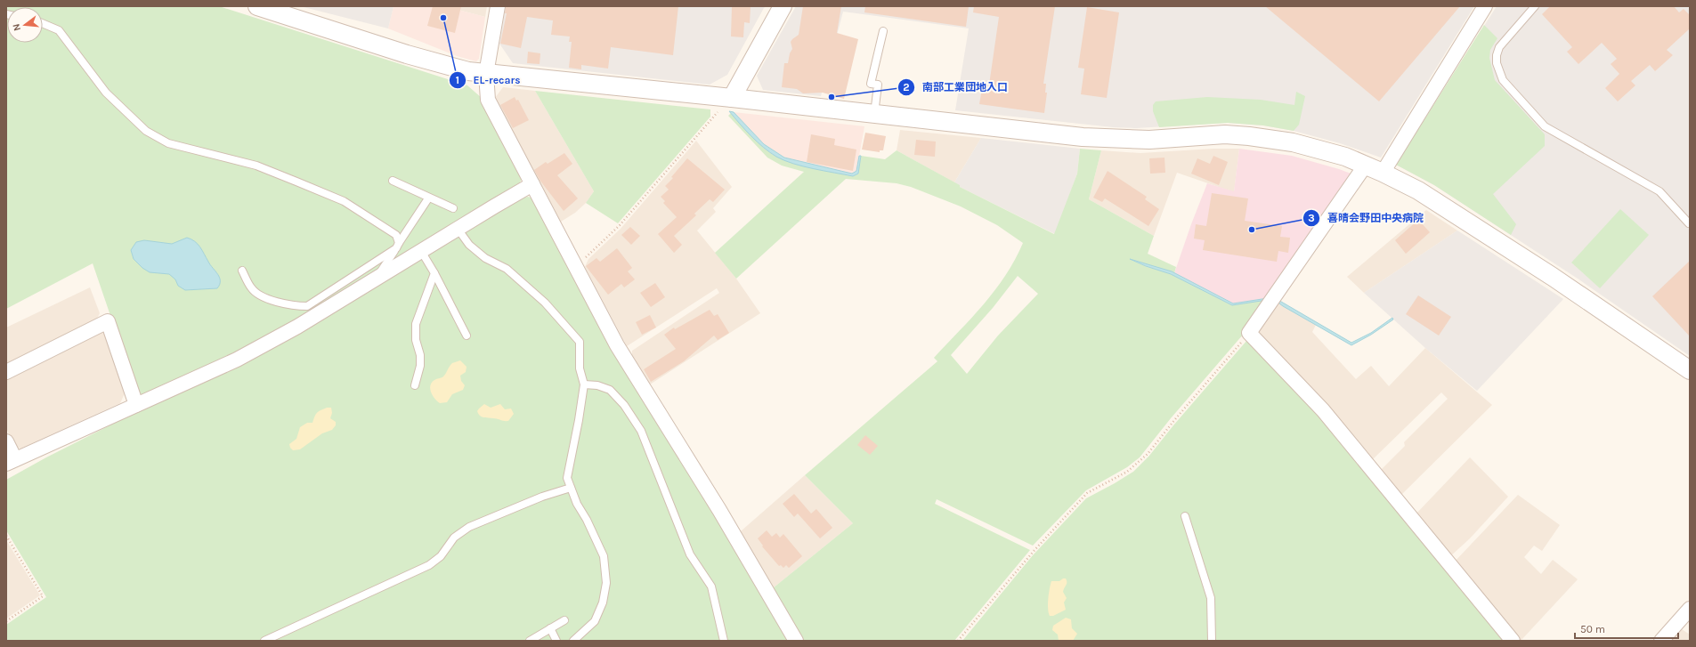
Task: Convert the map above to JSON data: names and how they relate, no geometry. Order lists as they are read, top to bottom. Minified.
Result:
{"places":["EL-recars","南部工業団地入口","喜晴会野田中央病院"],"scale_bar":"50 m","north":"left"}
